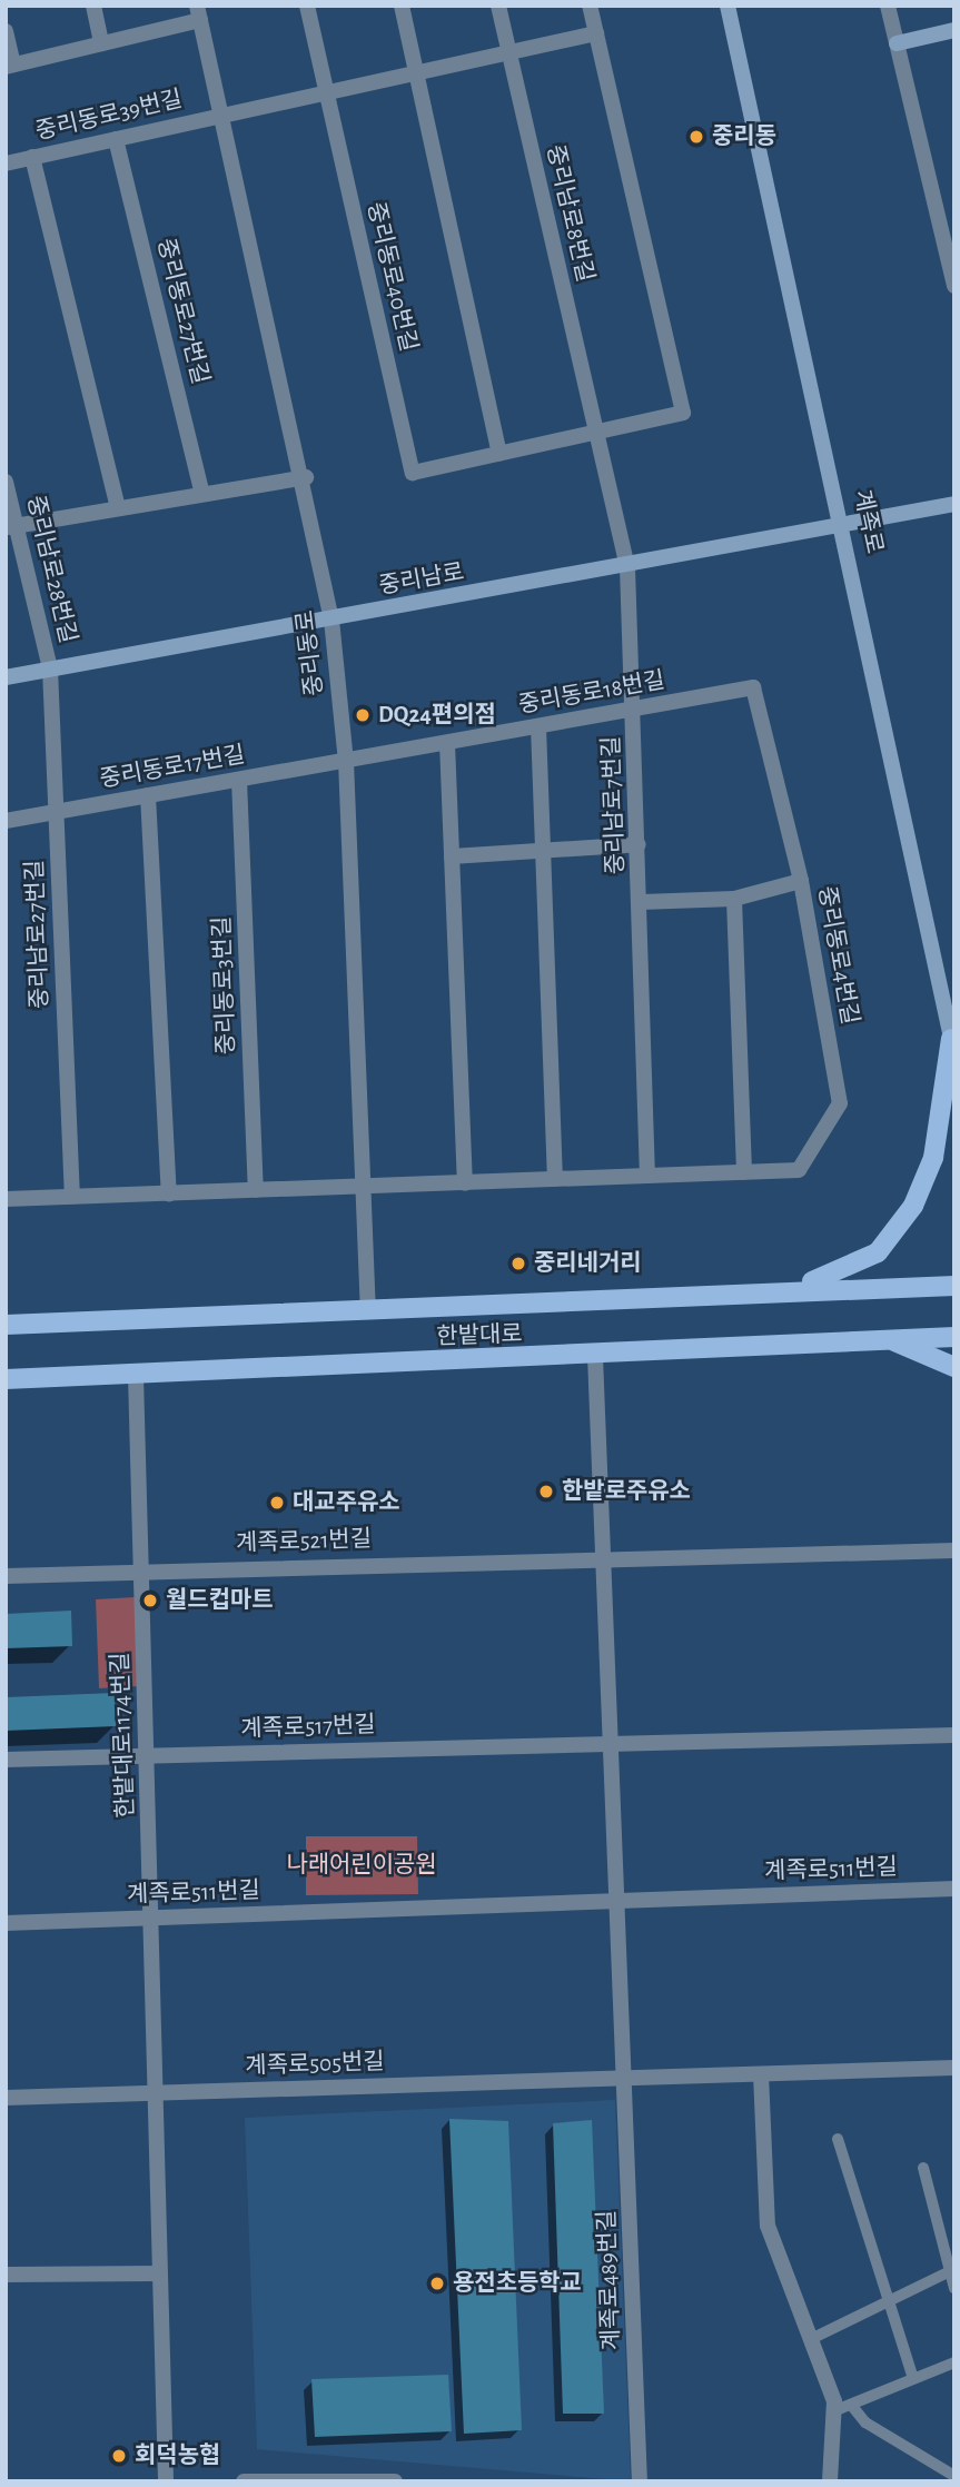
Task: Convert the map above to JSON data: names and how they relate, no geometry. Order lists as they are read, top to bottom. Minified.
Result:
{"streets":{"main road":["계족로","중리남로","한밭대로"],"street":["중리동로39번길","중리남로8번길","중리동로40번길","중리동로27번길","중리남로28번길","중리동로","중리동로18번길","중리동로17번길","중리남로7번길","중리남로27번길","중리동로4번길","중리동로3번길","계족로521번길","계족로517번길","한밭대로1174번길","계족로511번길","계족로505번길","계족로489번길"]},"crossings":[["중리동로39번길","중리동로27번길"],["중리동로39번길","중리동로"],["중리남로8번길","중리남로"],["중리남로8번길","중리남로7번길"],["계족로","중리남로"],["중리남로28번길","중리남로"],["중리남로28번길","중리남로27번길"],["중리남로","중리동로"],["중리남로","중리남로7번길"],["중리남로","중리남로27번길"],["중리동로","중리동로18번길"],["중리동로","중리동로17번길"],["중리동로","중리동로4번길"],["중리동로","한밭대로"],["중리동로18번길","중리동로17번길"],["중리동로18번길","중리남로7번길"],["중리동로18번길","중리동로4번길"],["중리동로17번길","중리남로27번길"],["중리동로17번길","중리동로3번길"],["중리남로7번길","중리동로4번길"],["한밭대로","한밭대로1174번길"],["계족로521번길","한밭대로1174번길"],["계족로517번길","한밭대로1174번길"],["한밭대로1174번길","계족로511번길"],["한밭대로1174번길","계족로505번길"],["계족로505번길","계족로489번길"]],"parks":["나래어린이공원"],"places":["중리동","DQ24편의점","중리네거리","한밭로주유소","대교주유소","월드컵마트","용전초등학교","회덕농협"]}
